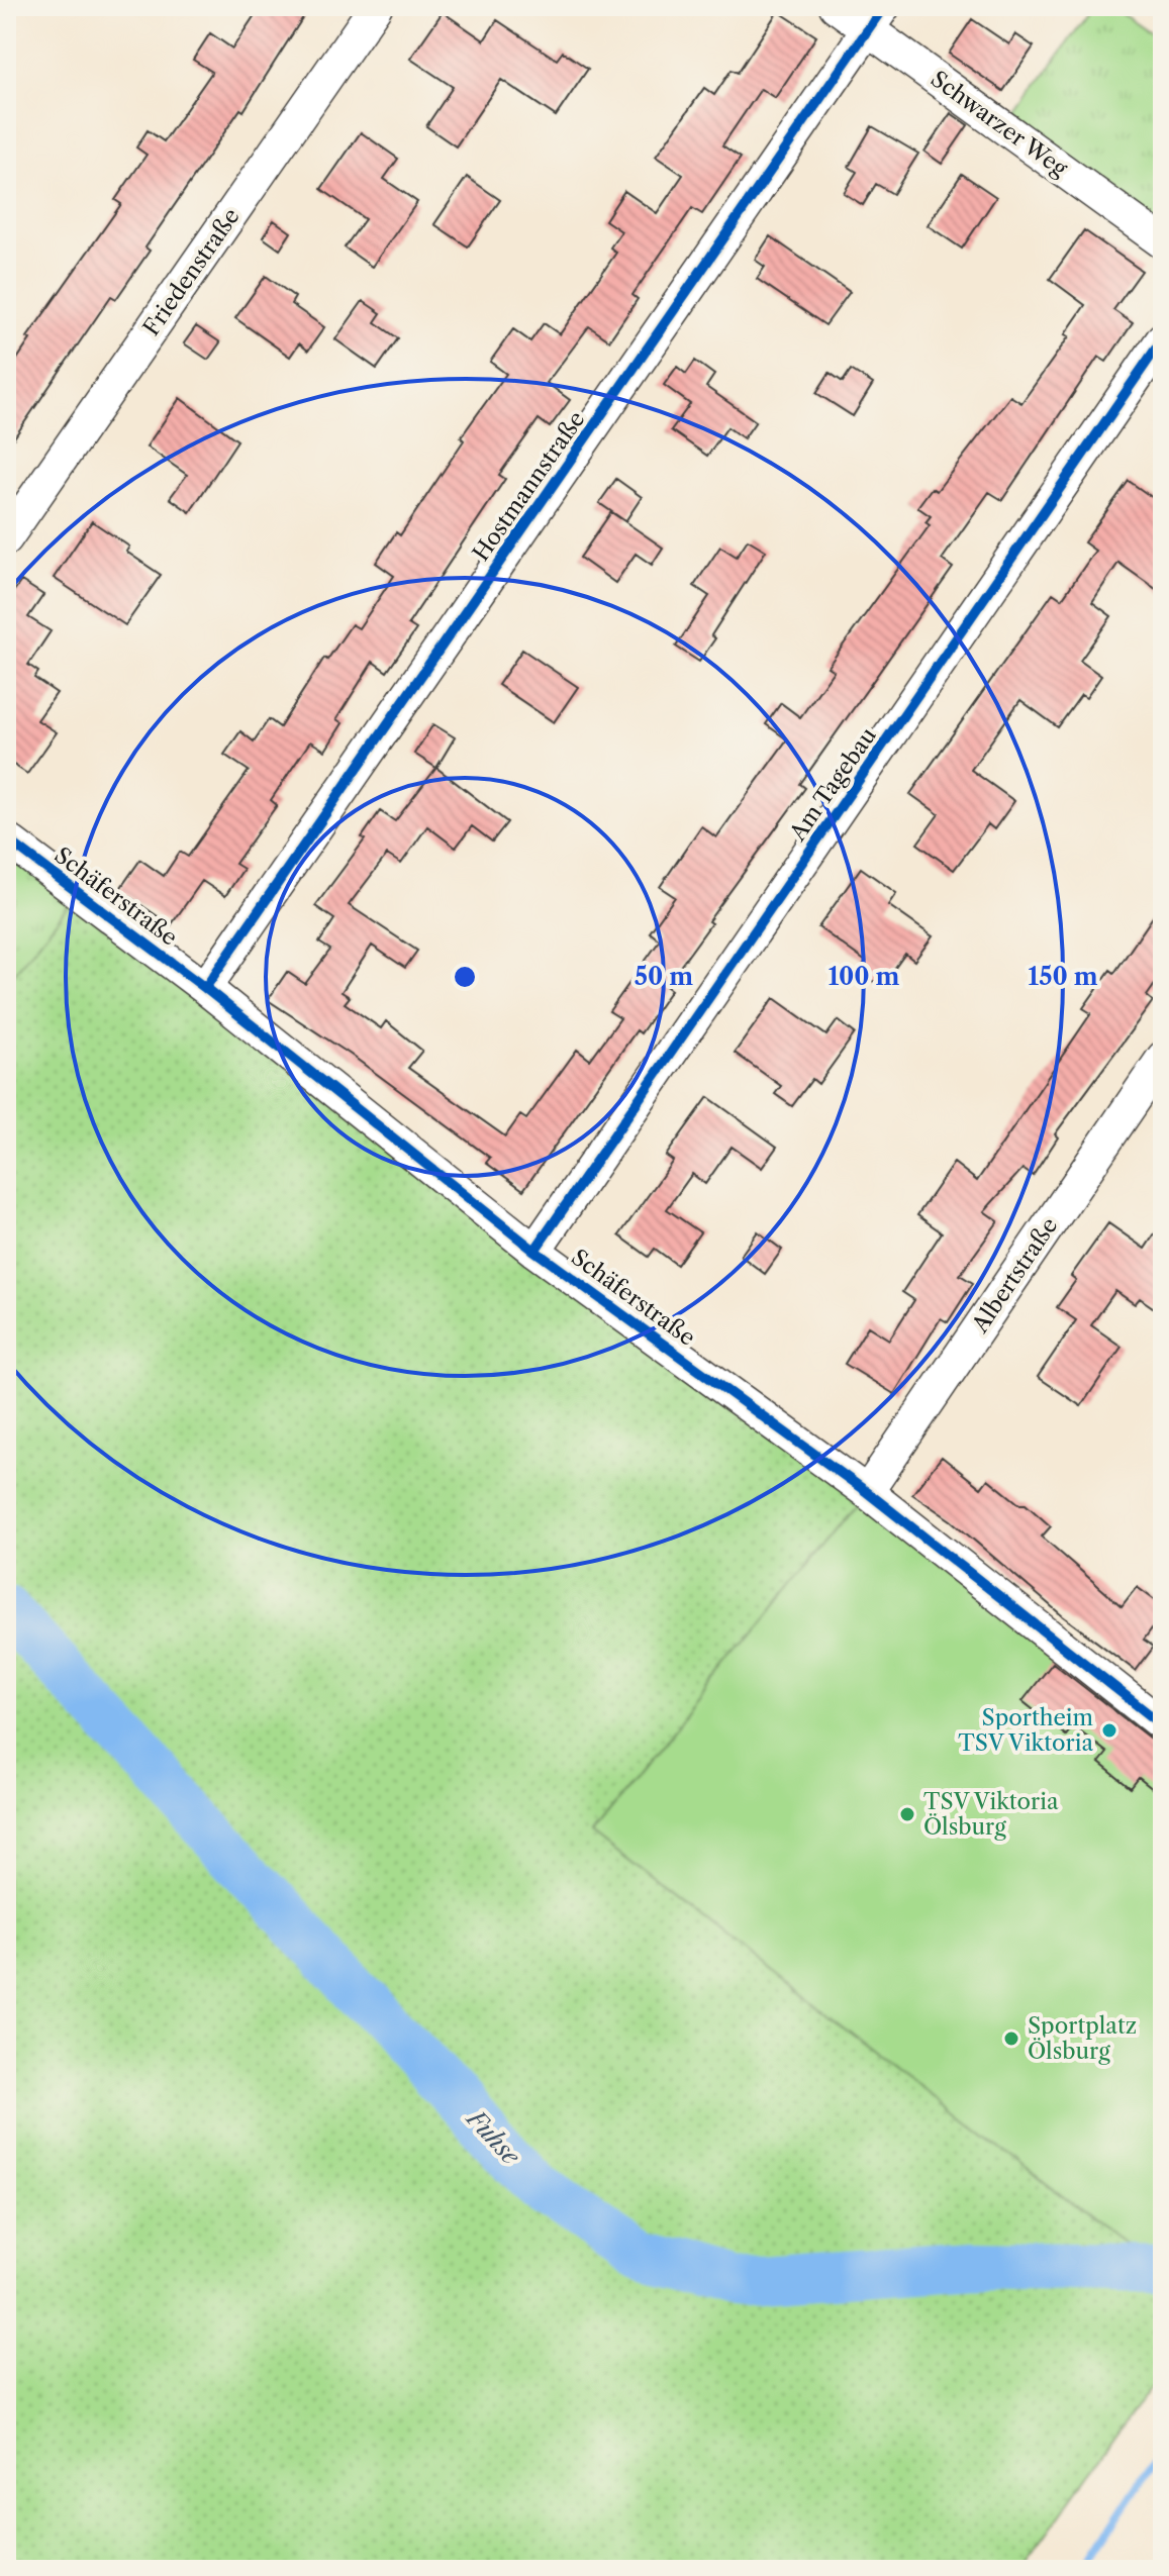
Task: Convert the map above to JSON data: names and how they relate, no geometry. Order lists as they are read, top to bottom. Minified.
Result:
{"streets":{"street":["Schwarzer Weg","Friedenstraße","Hostmannstraße","Am Tagebau","Schäferstraße","Albertstraße"]},"crossings":[["Schwarzer Weg","Hostmannstraße"],["Hostmannstraße","Schäferstraße"],["Am Tagebau","Schäferstraße"],["Schäferstraße","Albertstraße"]],"water":["Fuhse"],"places":["Sportheim TSV Viktoria","TSV Viktoria Ölsburg","Sportplatz Ölsburg"],"rings":["50 m","100 m","150 m"]}
